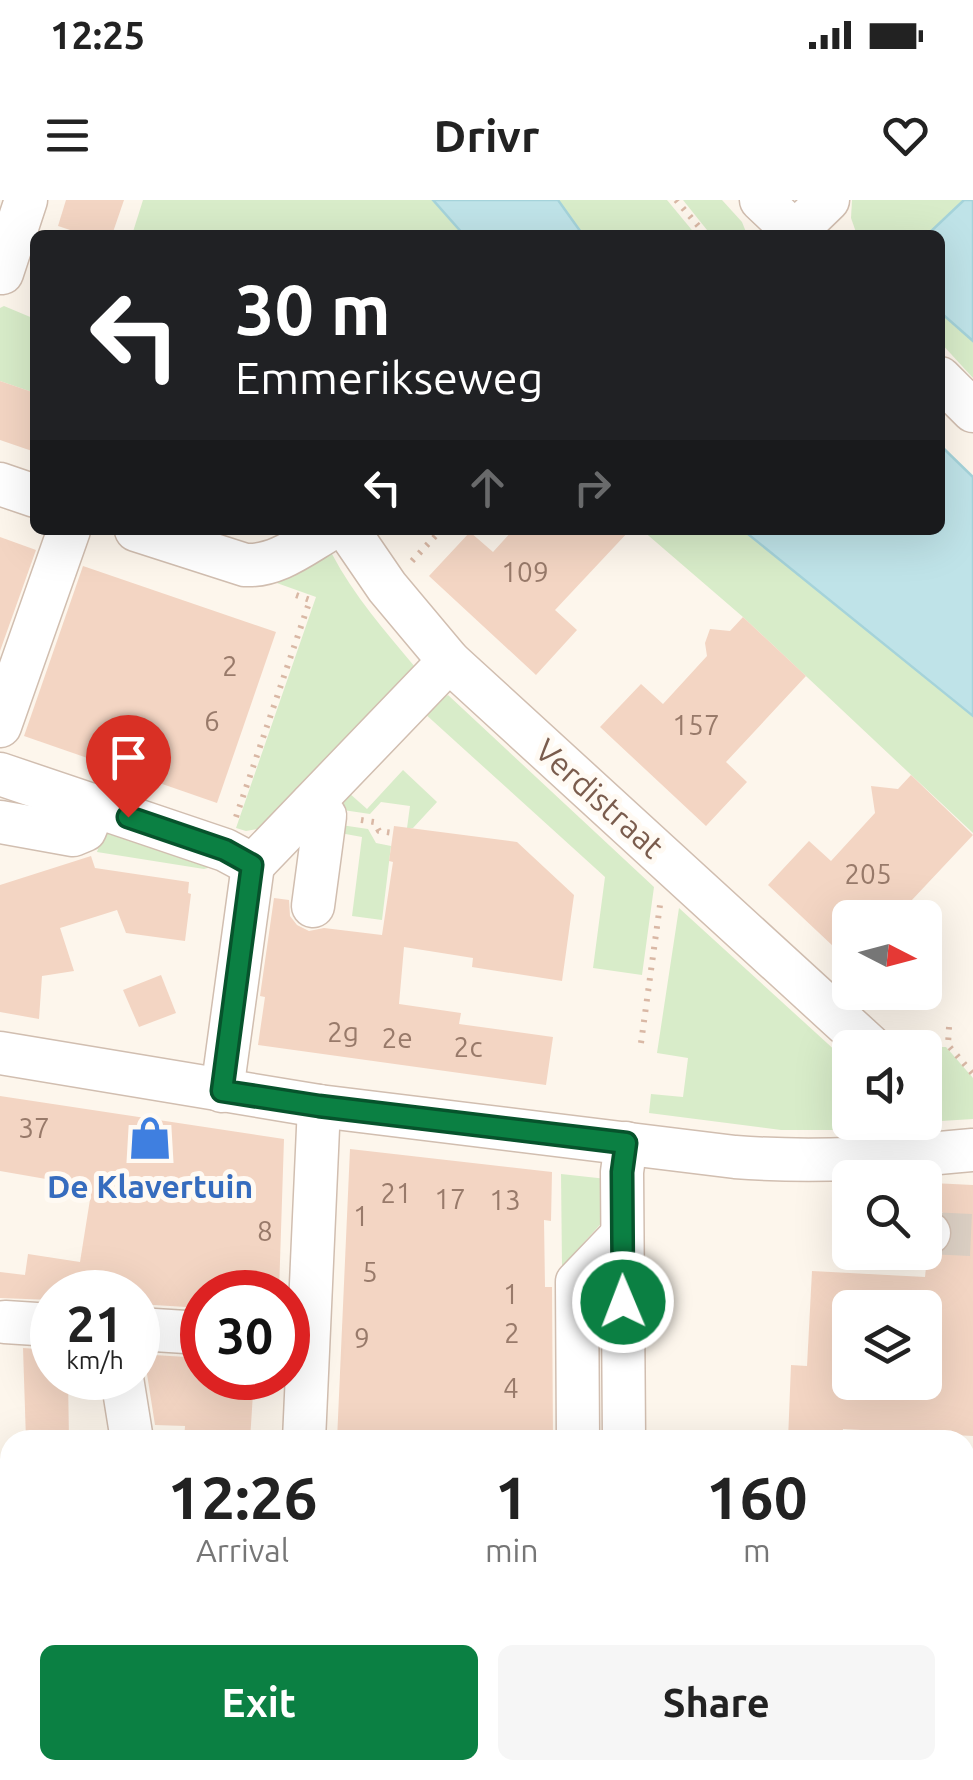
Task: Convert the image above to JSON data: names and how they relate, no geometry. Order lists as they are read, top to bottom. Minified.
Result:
{"streets":{"street":["Verdistraat"]},"places":{"shop":["De Klavertuin"]},"house_numbers":["109","2","6","157","205","2g","2e","2c","37","21","17","13","1","8","5","1","2","9","4"],"north":"right","page":{"status":"12:25","header":"Drivr","turn":["30 m","Emmerikseweg"],"speed":"21 km/h","limit":"30","eta":["12:26","Arrival","1","min","160","m"],"buttons":["Exit","Share"]}}
